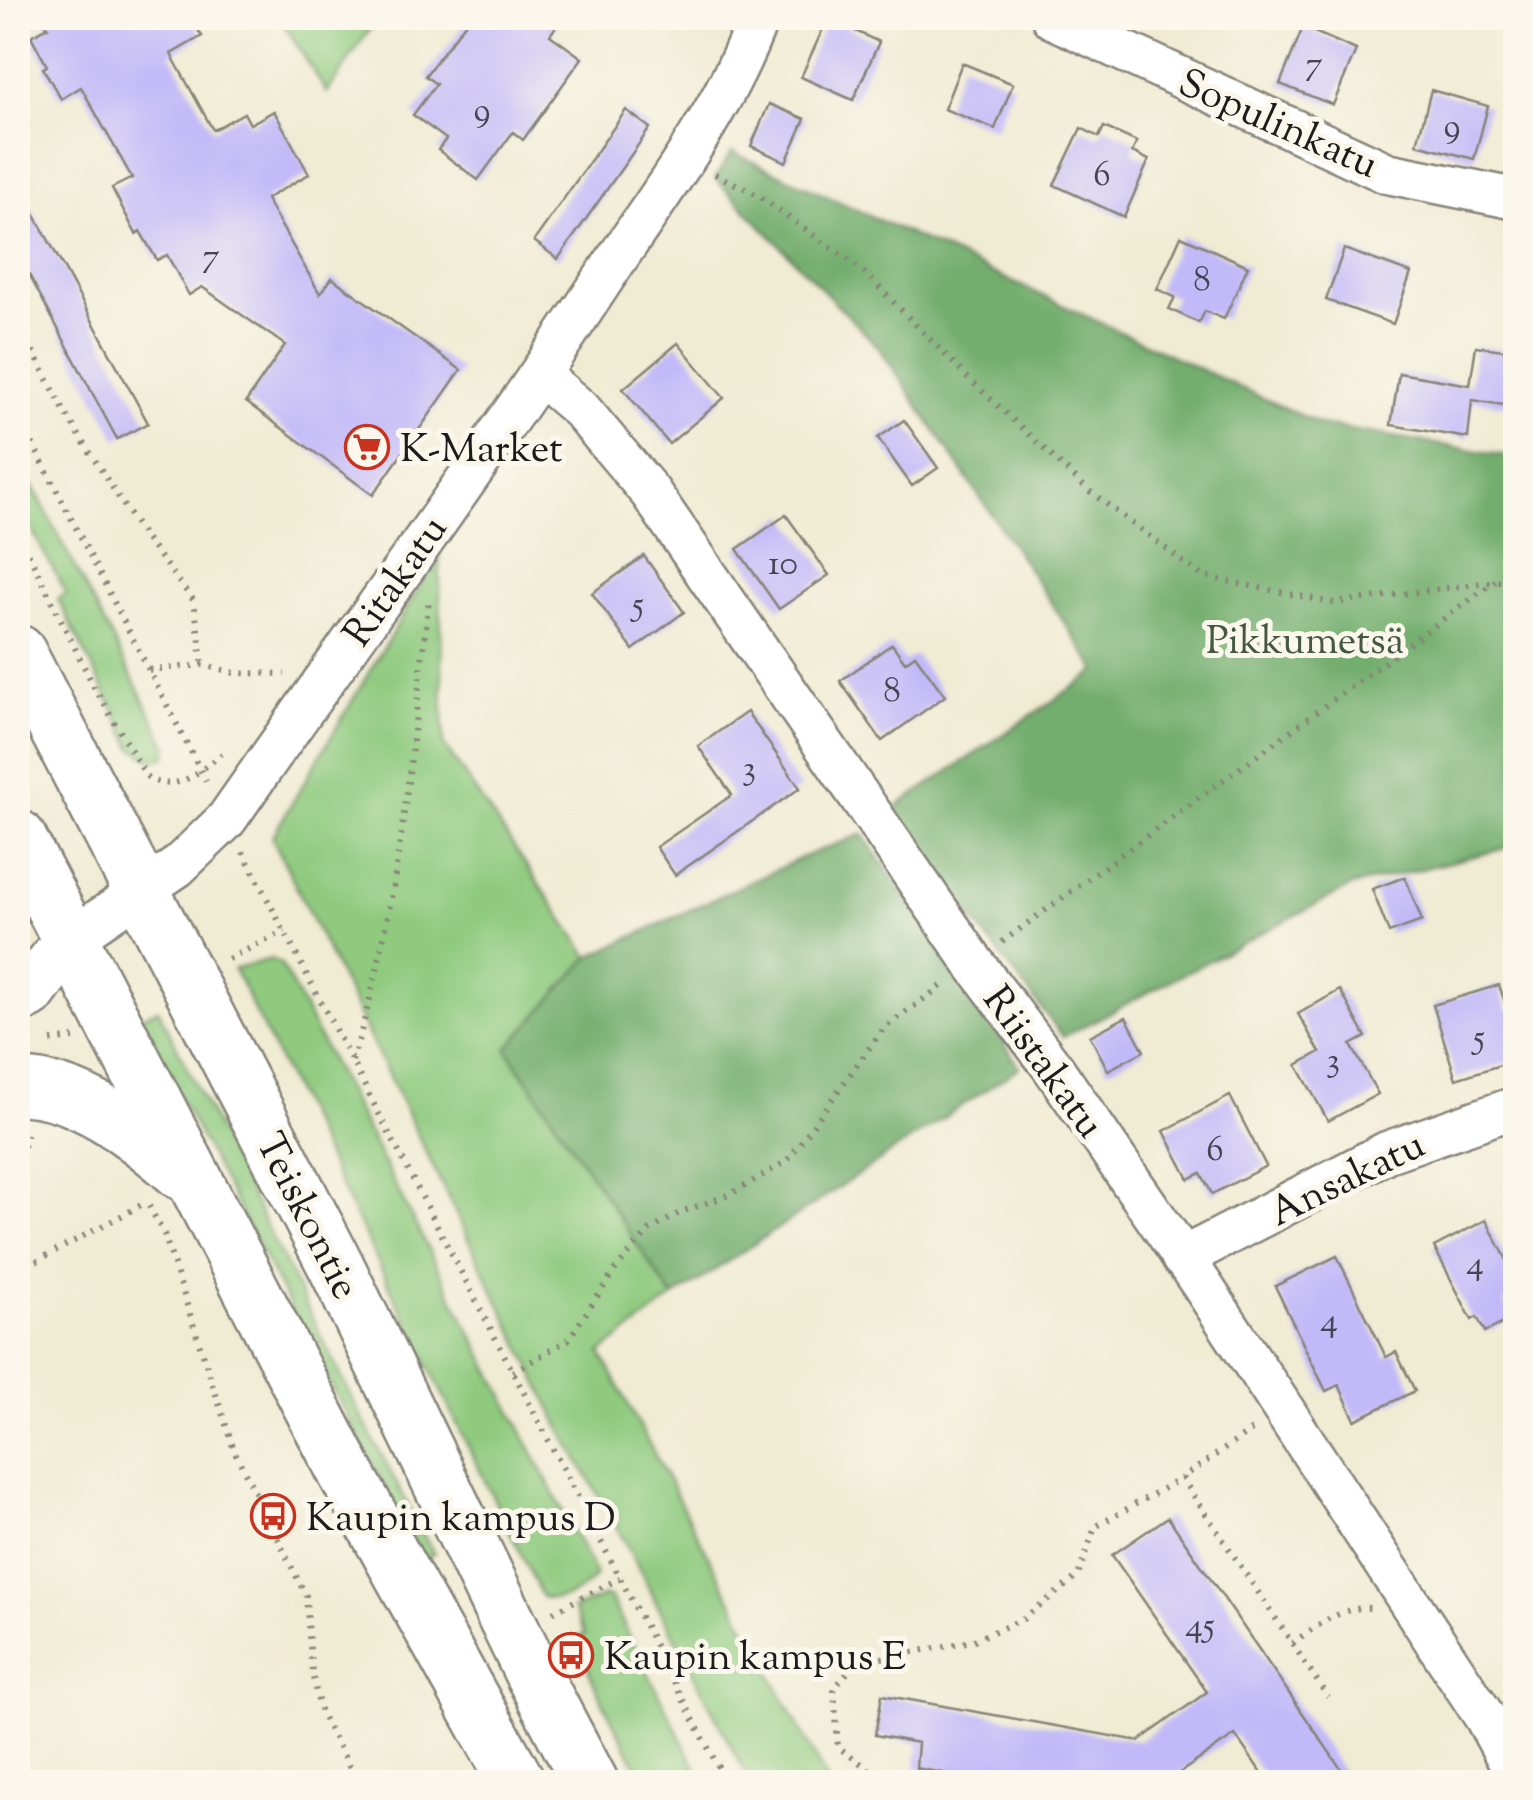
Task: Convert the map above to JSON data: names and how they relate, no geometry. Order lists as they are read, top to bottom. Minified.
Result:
{"streets":{"highway":["Teiskontie"],"street":["Sopulinkatu","Ritakatu","Riistakatu","Ansakatu"]},"crossings":[["Ritakatu","Riistakatu"],["Ritakatu","Teiskontie"],["Riistakatu","Ansakatu"]],"parks":["Pikkumetsä"],"places":{"supermarket":["K-Market"],"bus stop":["Kaupin kampus D","Kaupin kampus E"]},"house_numbers":["7","9","9","6","7","8","10","5","8","3","5","3","6","4","4","45"]}
